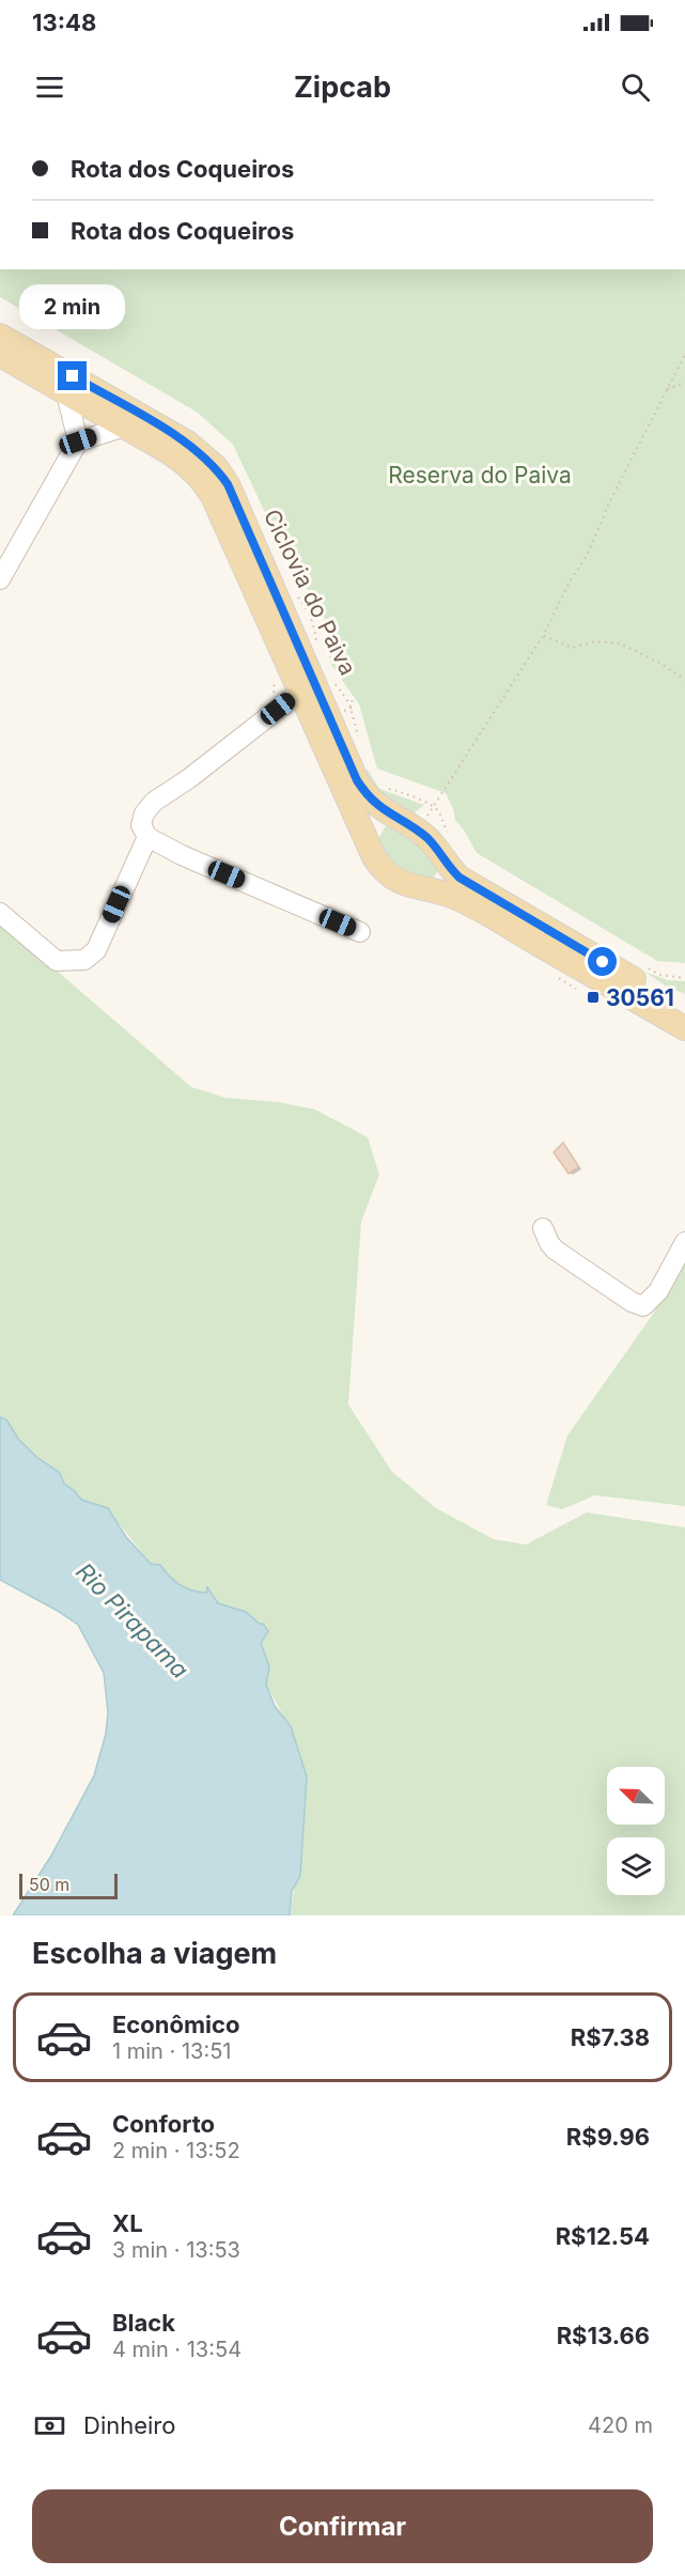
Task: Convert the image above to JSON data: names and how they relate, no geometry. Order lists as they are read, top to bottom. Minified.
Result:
{"streets":{"path":["Ciclovia do Paiva"]},"water":["Rio Pirapama"],"parks":["Reserva do Paiva"],"places":{"transit":["30561"]},"scale_bar":"50 m","north":"top left","page":{"status":"13:48","header":"Zipcab","banner":["Rota dos Coqueiros","Rota dos Coqueiros"],"bubble":"2 min","scale":"50 m","heading":"Escolha a viagem","list":[{"name":"Econômico","note":"1 min · 13:51","value":"R$7.38"},{"name":"Conforto","note":"2 min · 13:52","value":"R$9.96"},{"name":"XL","note":"3 min · 13:53","value":"R$12.54"},{"name":"Black","note":"4 min · 13:54","value":"R$13.66"}],"pay":["Dinheiro","420 m"],"buttons":"Confirmar"}}
